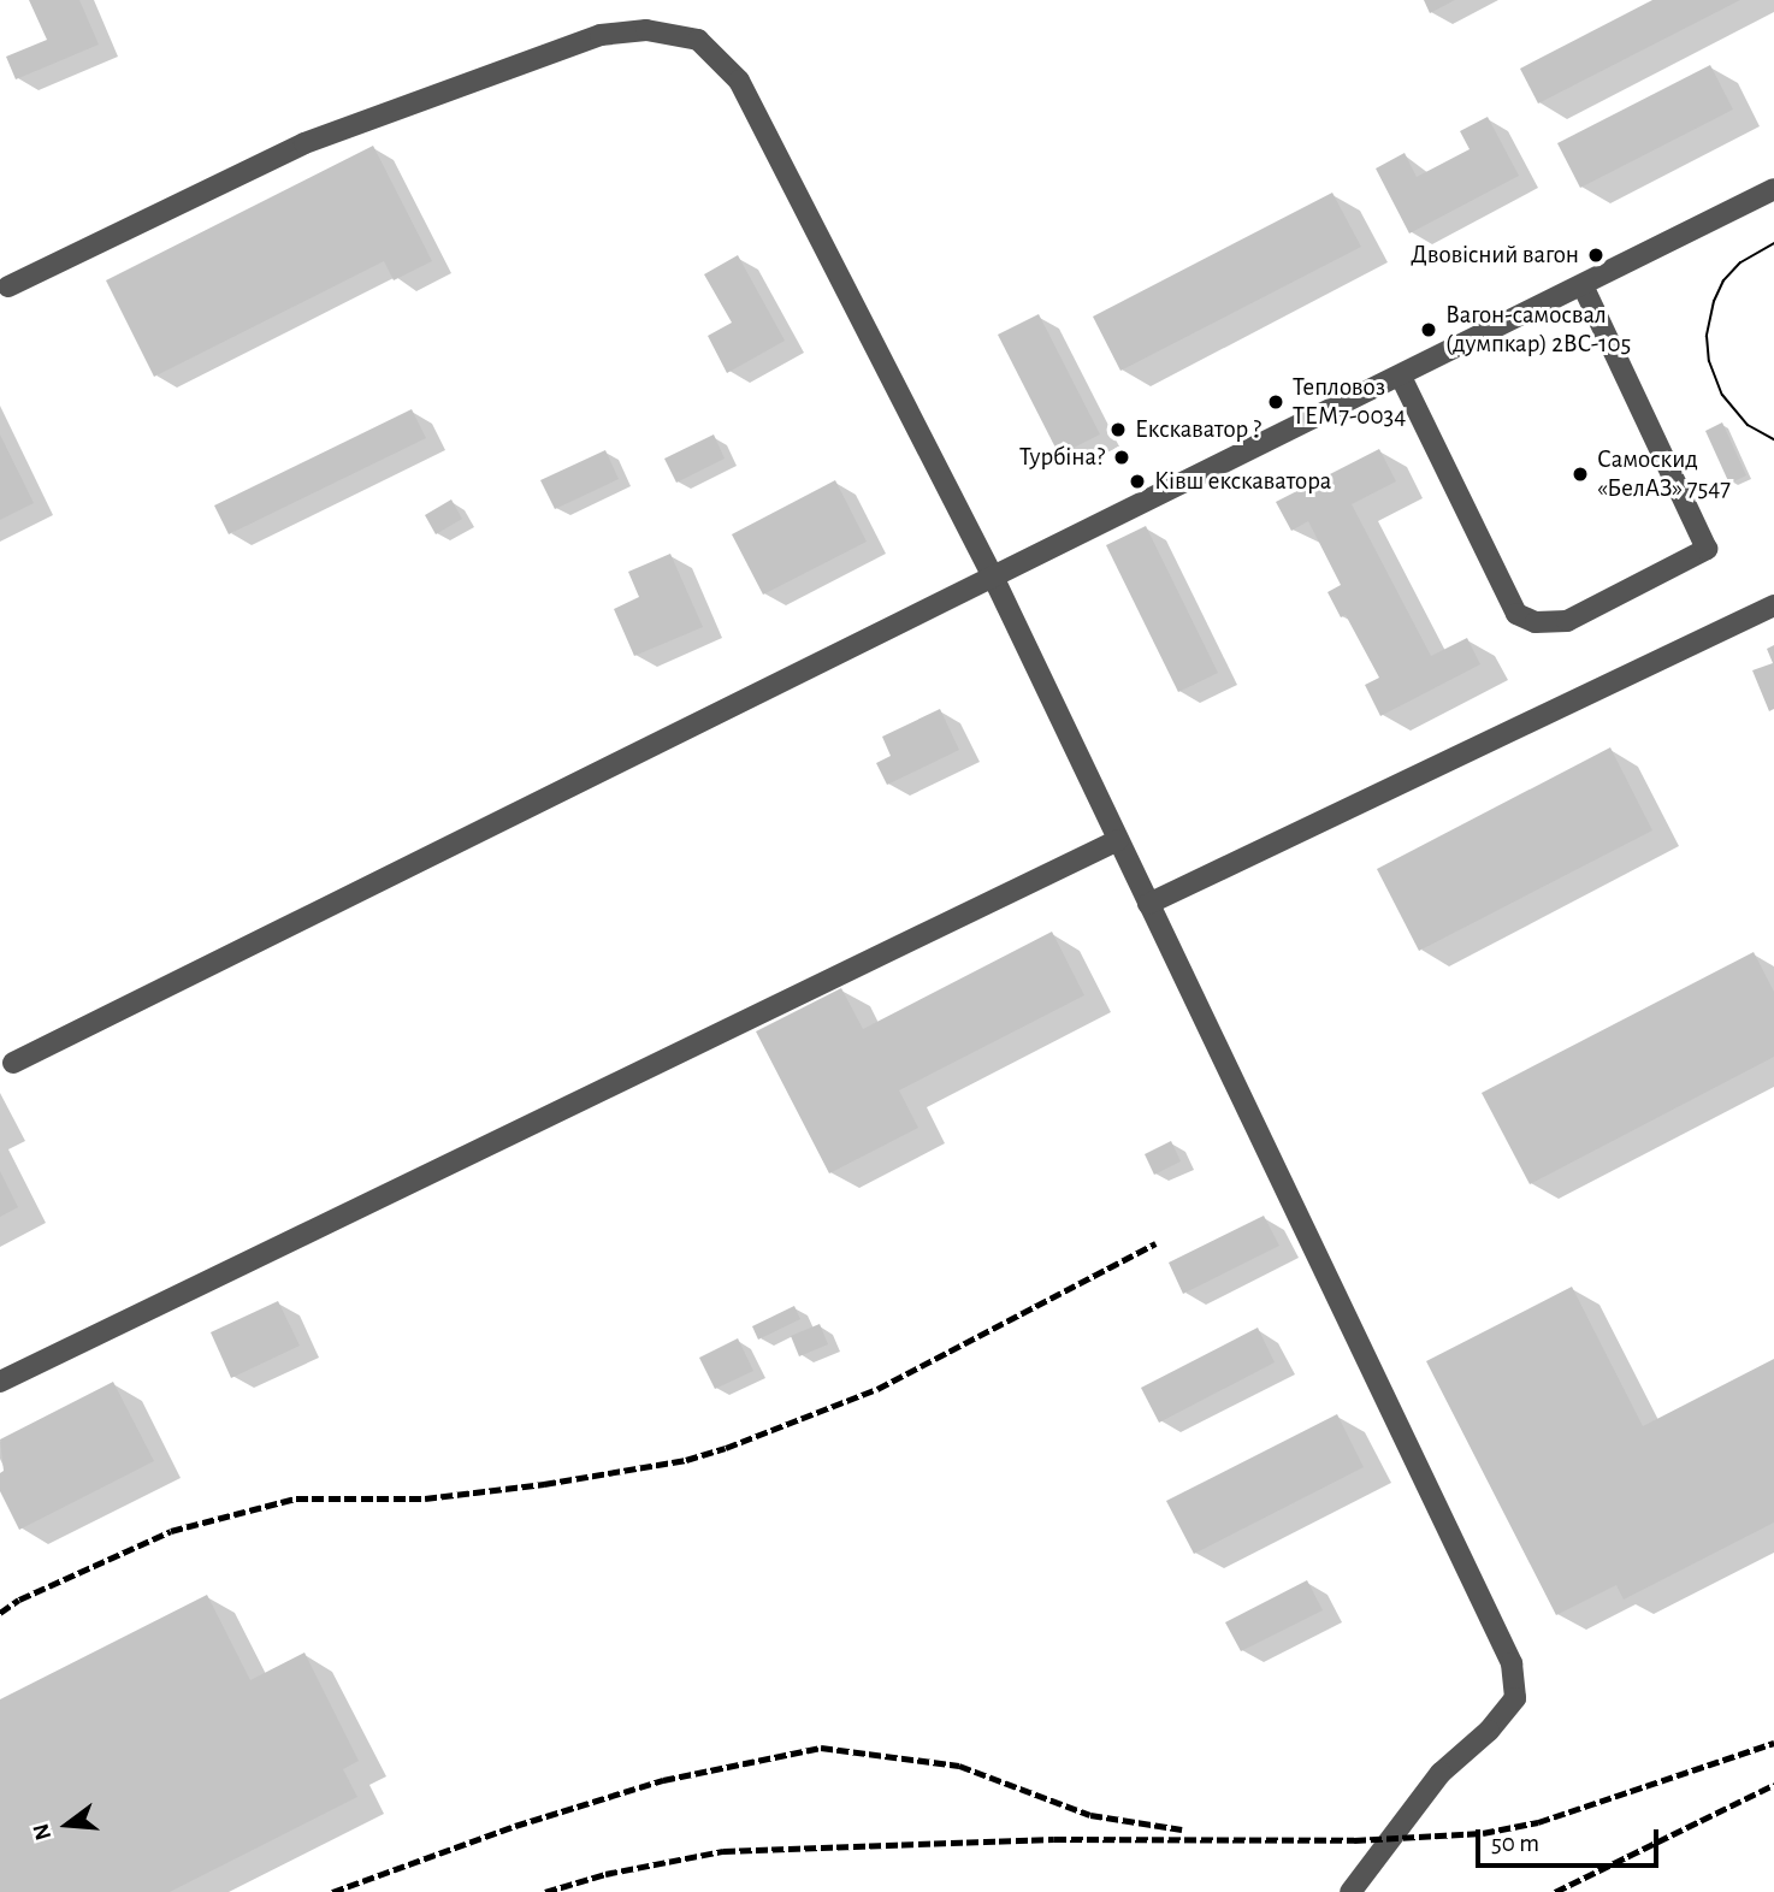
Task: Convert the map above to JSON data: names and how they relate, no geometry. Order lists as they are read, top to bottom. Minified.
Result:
{"places":["Двовісний вагон","Вагон-самосвал (думпкар) 2ВС-105","Тепловоз ТЕМ7-0034","Екскаватор ?","Турбіна?","Самоскид «БелАЗ» 7547","Ківш екскаватора"],"scale_bar":"50 m","north":"left"}
